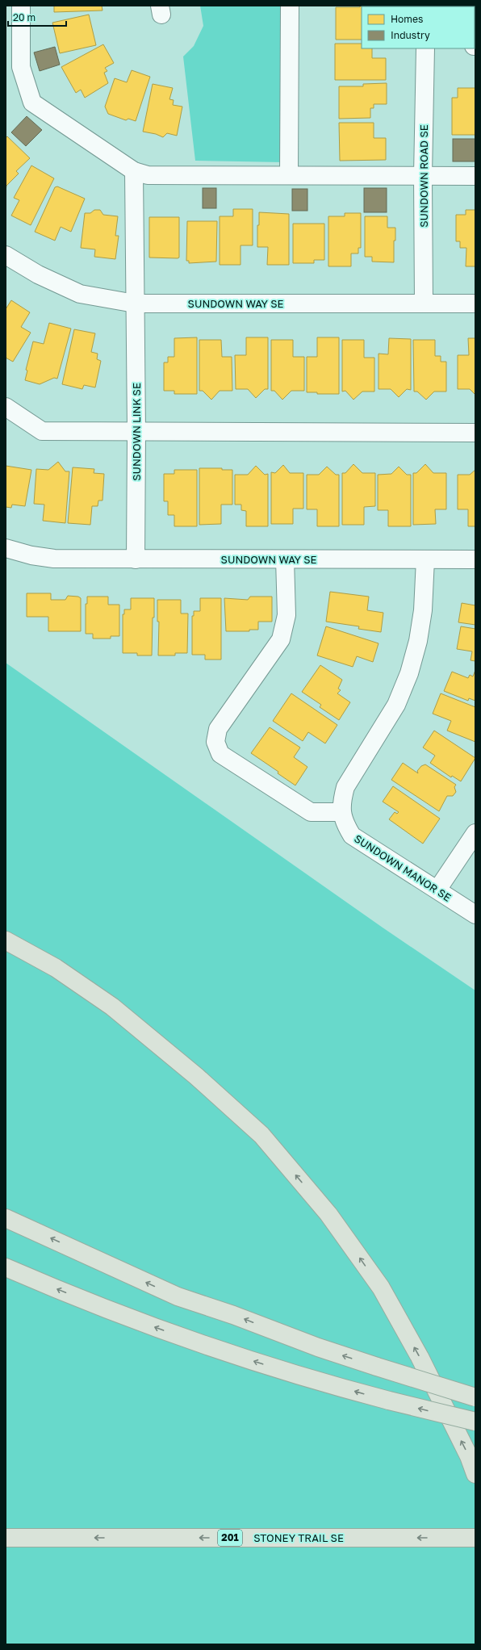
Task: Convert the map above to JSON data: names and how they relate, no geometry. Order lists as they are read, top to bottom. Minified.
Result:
{"streets":{"highway":["201","STONEY TRAIL SE"],"street":["SUNDOWN ROAD SE","SUNDOWN WAY SE","SUNDOWN LINK SE","SUNDOWN MANOR SE"]},"crossings":[["SUNDOWN ROAD SE","SUNDOWN WAY SE"],["SUNDOWN WAY SE","SUNDOWN LINK SE"],["SUNDOWN WAY SE","SUNDOWN MANOR SE"]],"legend":["Homes","Industry"],"scale_bar":"20 m"}
